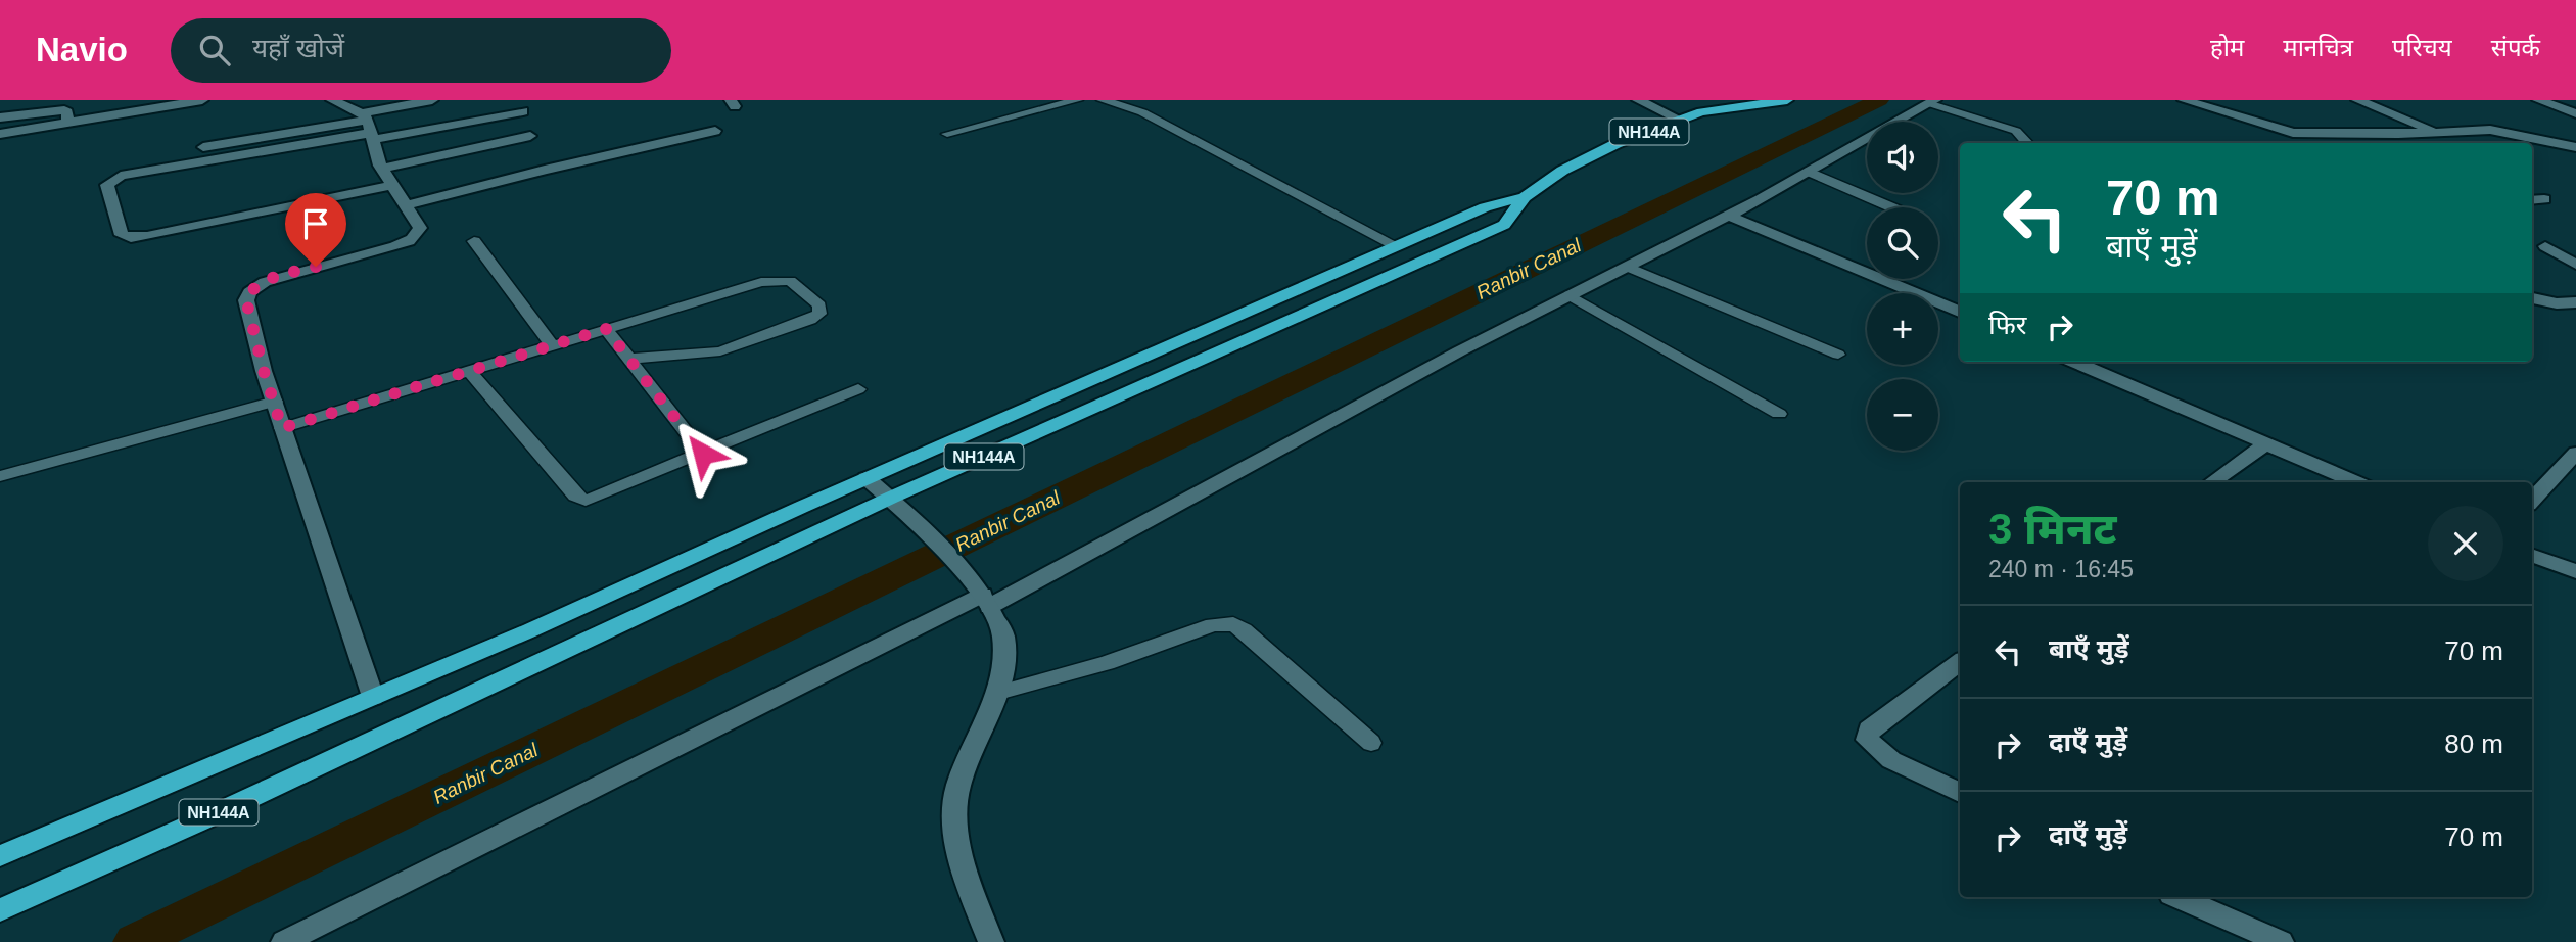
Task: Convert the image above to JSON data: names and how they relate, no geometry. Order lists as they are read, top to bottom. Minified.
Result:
{"streets":{"highway":["NH144A"]},"water":["Ranbir Canal"],"page":{"header":"Navio","search":"यहाँ खोजें","nav":["होम","मानचित्र","परिचय","संपर्क"],"map_buttons":["+","−"],"turn":["70 m","बाएँ मुड़ें"],"then":"फिर","heading":["3 मिनट","240 m · 16:45"],"list":[{"name":"बाएँ मुड़ें","value":"70 m"},{"name":"दाएँ मुड़ें","value":"80 m"},{"name":"दाएँ मुड़ें","value":"70 m"}]}}
